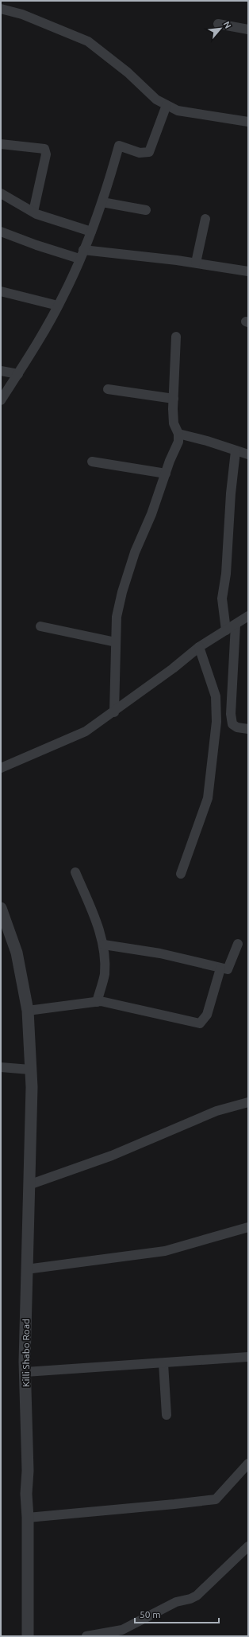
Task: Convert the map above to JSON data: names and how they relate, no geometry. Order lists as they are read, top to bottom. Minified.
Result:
{"streets":{"street":["Killi Shabo Road"]},"scale_bar":"50 m","north":"top right"}
